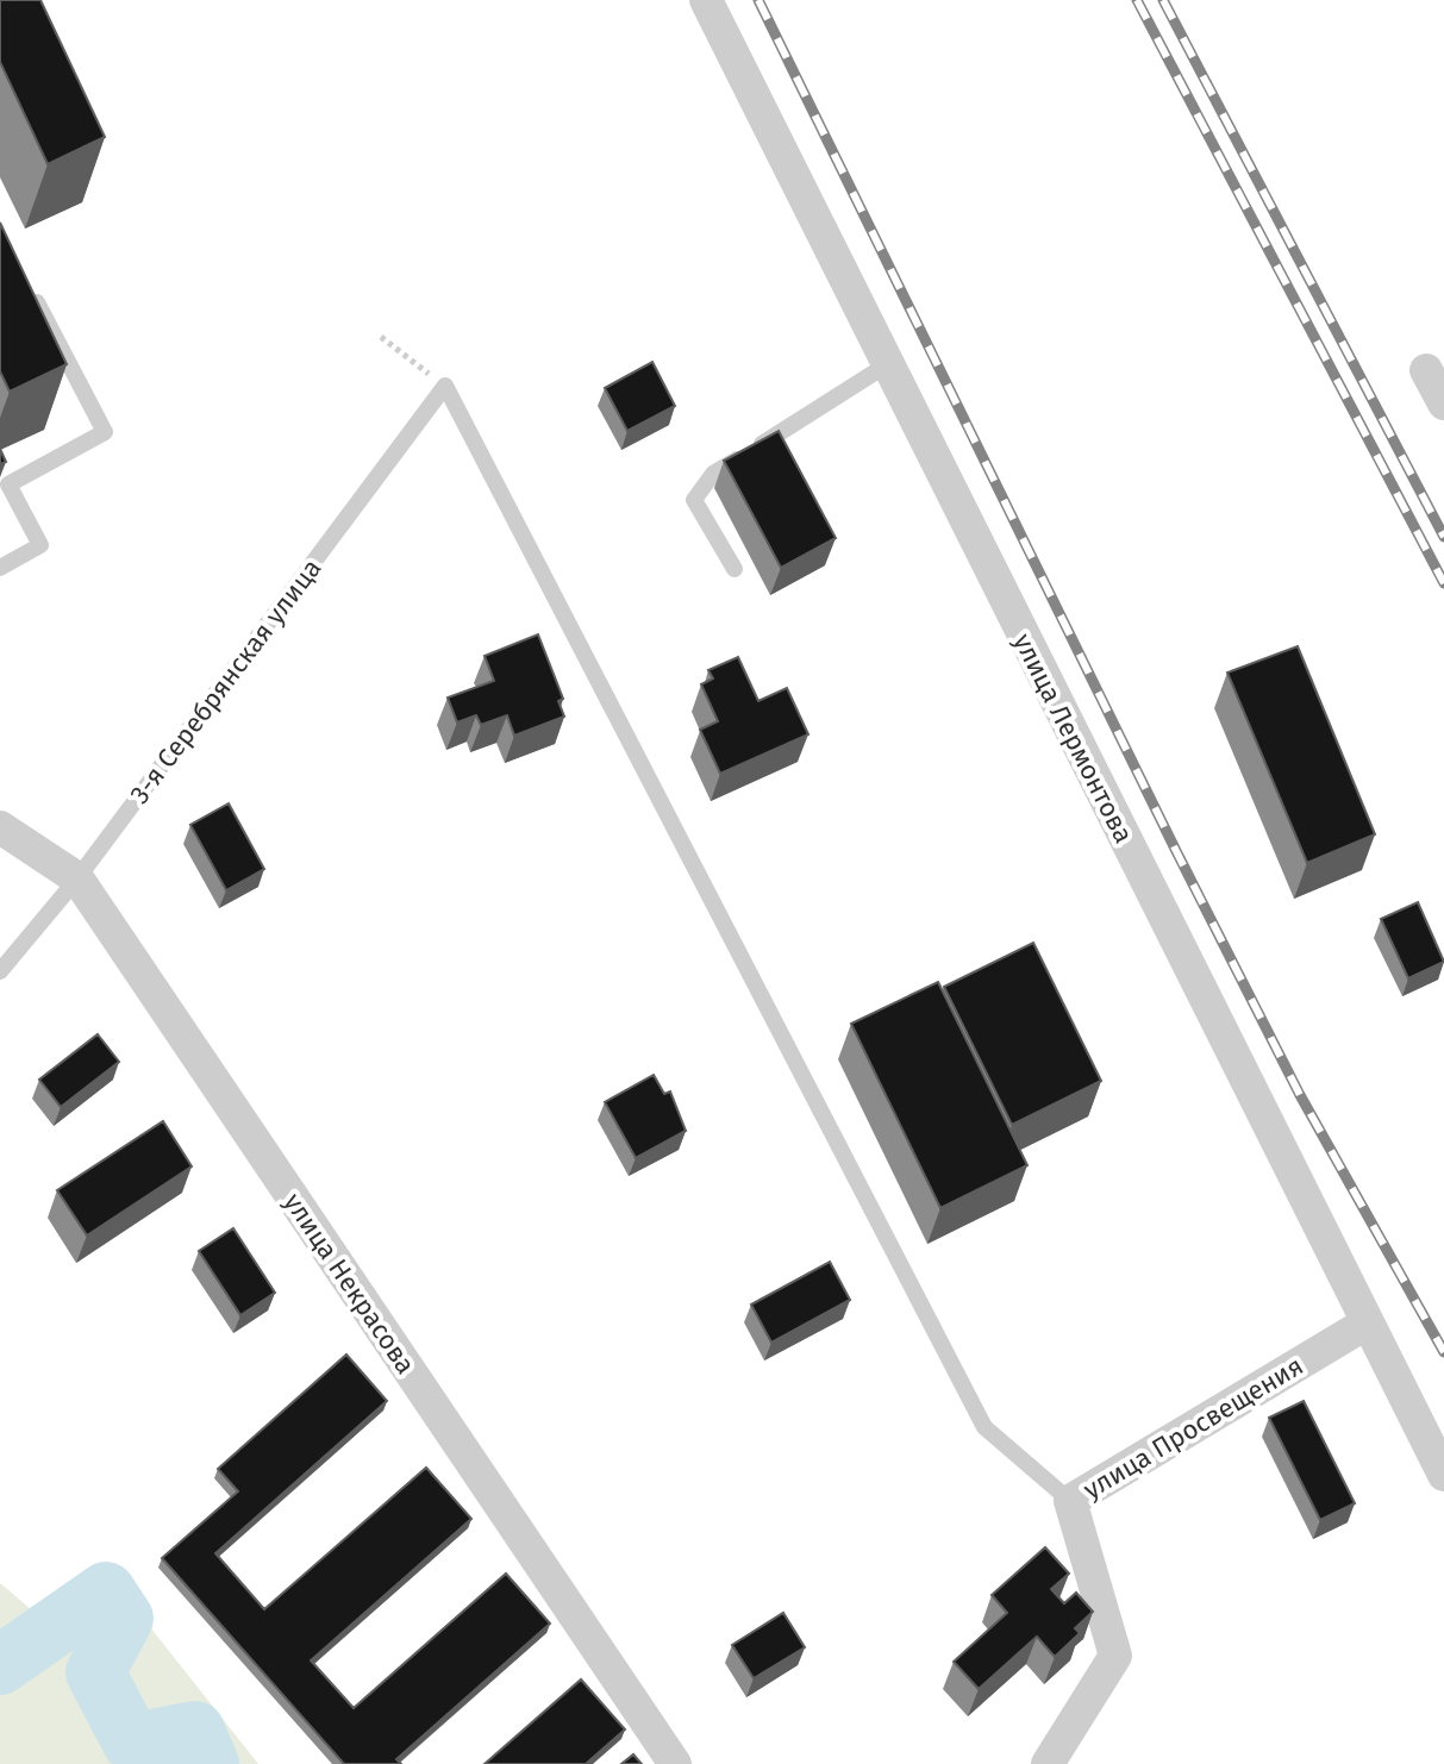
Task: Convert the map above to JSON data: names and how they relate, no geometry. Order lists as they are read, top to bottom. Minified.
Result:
{"streets":{"street":["улица Лермонтова","улица Некрасова","улица Просвещения"],"lane":["3-я Серебрянская улица"]},"crossings":[["3-я Серебрянская улица","улица Некрасова"],["улица Лермонтова","улица Просвещения"]]}
